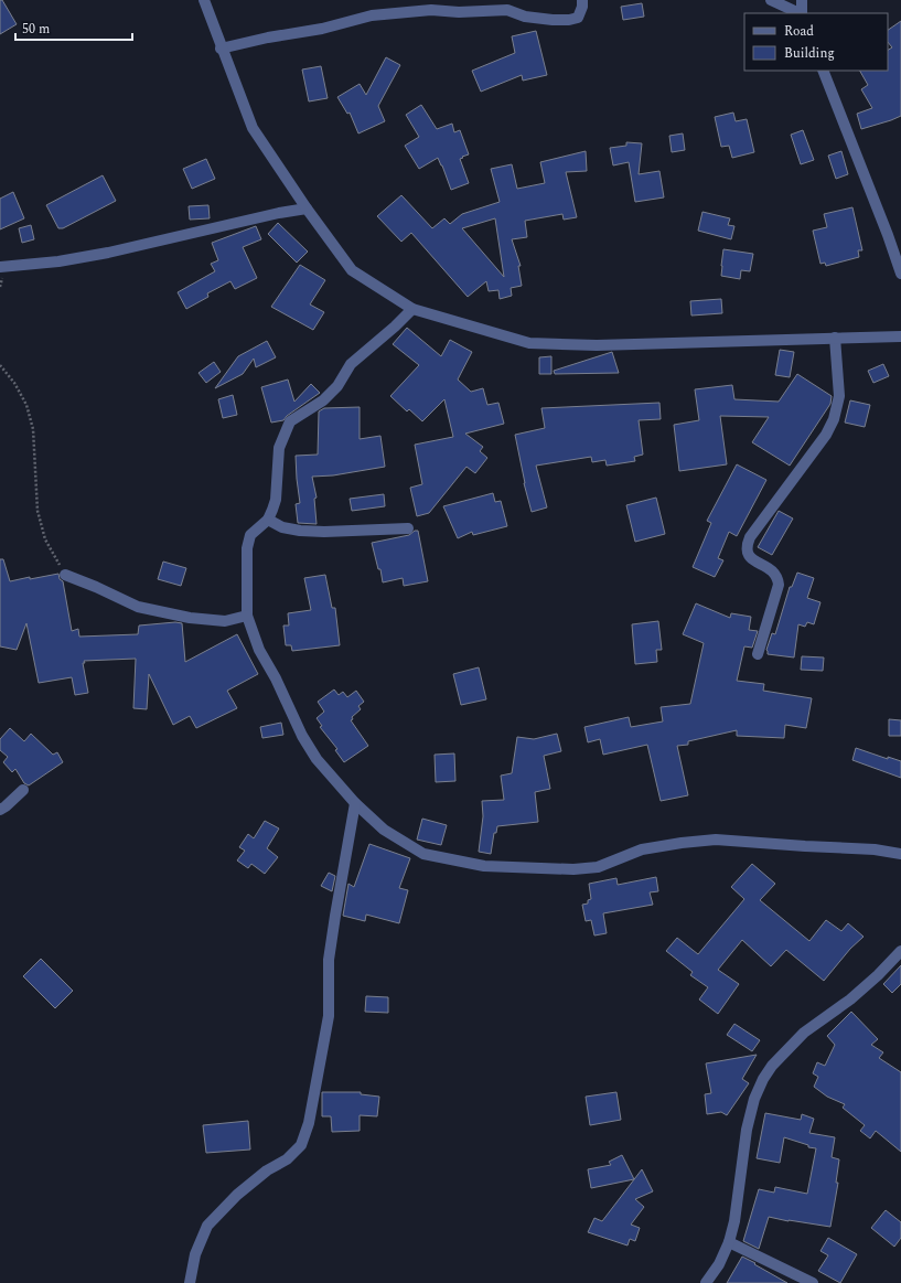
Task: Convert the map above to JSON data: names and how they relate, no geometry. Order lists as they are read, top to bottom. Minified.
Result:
{"legend":["Road","Building"],"scale_bar":"50 m"}
